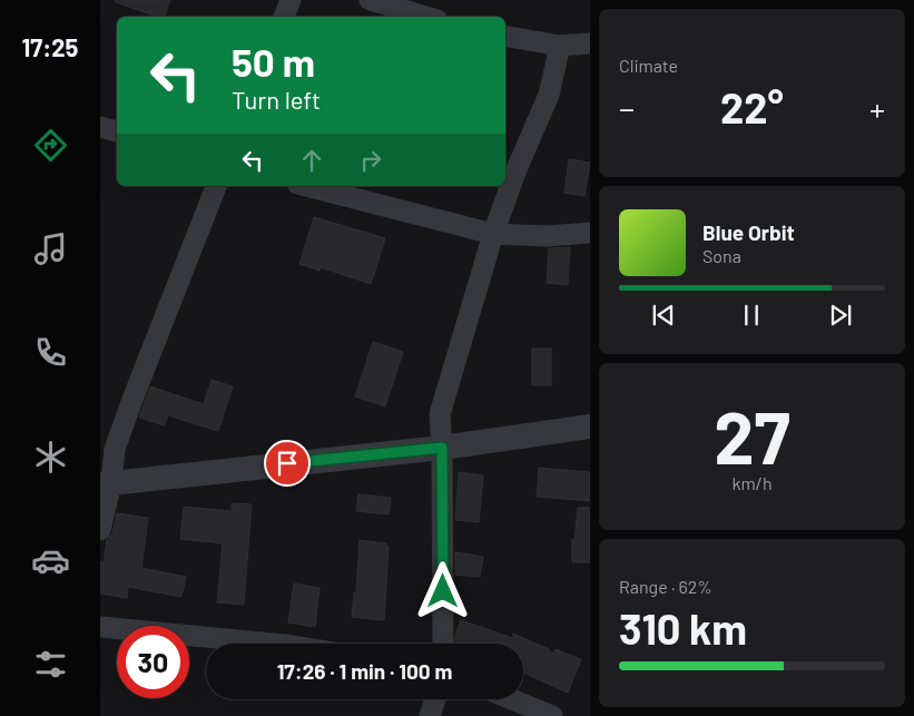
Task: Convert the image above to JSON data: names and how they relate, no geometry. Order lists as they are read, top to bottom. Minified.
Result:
{"page":{"tabs":"17:25","tile":["Climate",["27","km/h"],["Range · 62%","310 km"]],"turn":["50 m","Turn left"],"heat":["−","22°","+"],"song":["Blue Orbit","Sona"],"limit":"30","trip":"17:26 · 1 min · 100 m"}}
